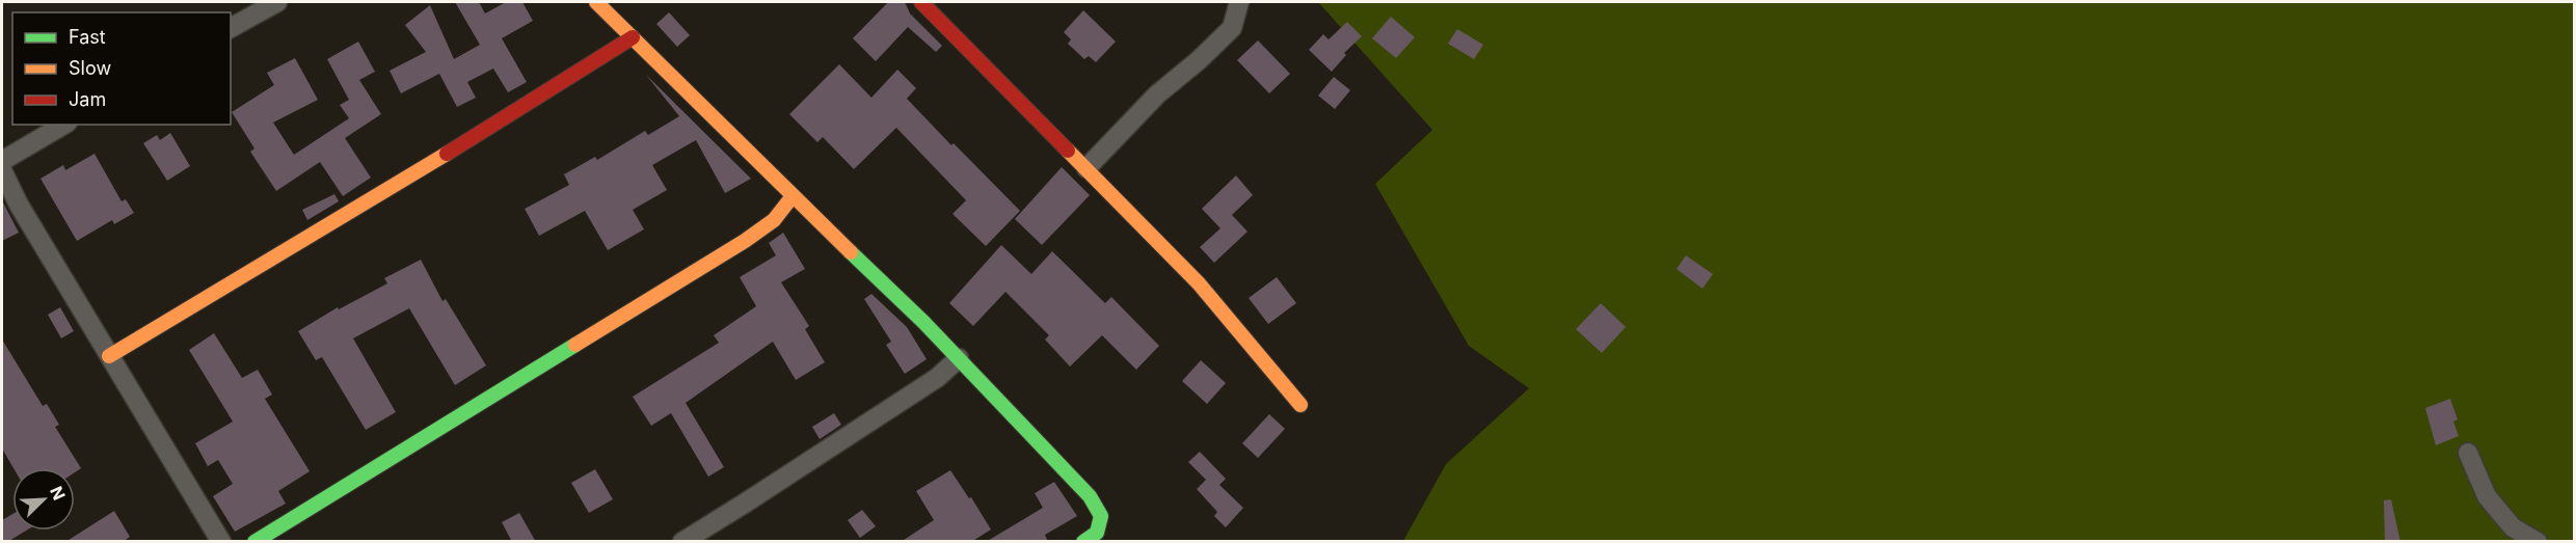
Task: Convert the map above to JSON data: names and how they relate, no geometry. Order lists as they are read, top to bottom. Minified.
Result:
{"legend":["Fast","Slow","Jam"],"north":"top right"}
